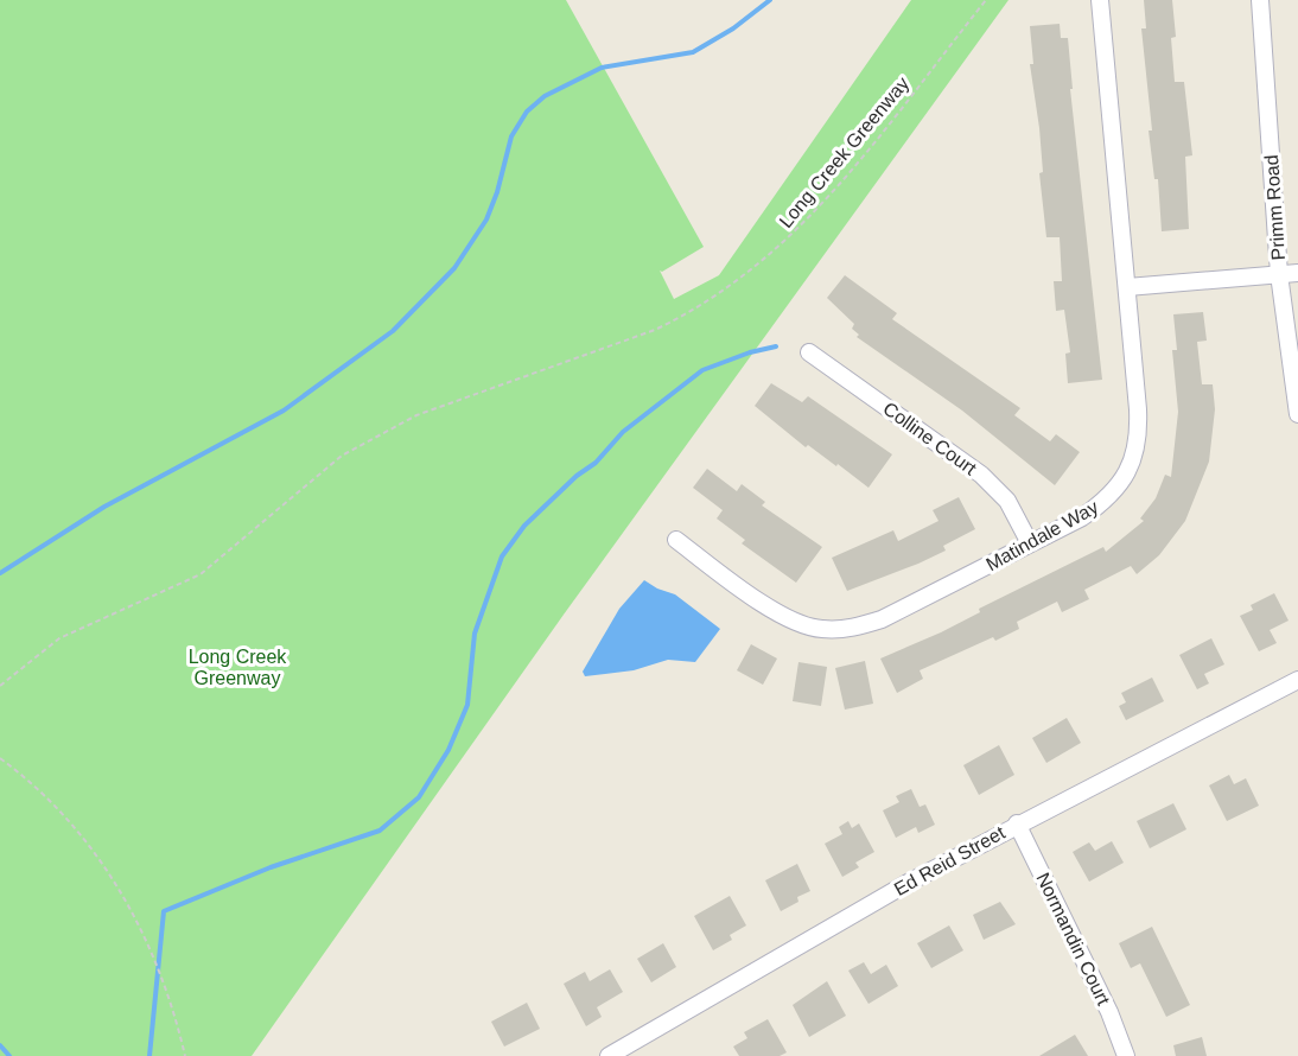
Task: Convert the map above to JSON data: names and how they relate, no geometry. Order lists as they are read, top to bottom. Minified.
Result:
{"streets":{"street":["Primm Road","Colline Court","Matindale Way","Ed Reid Street","Normandin Court"],"path":["Long Creek Greenway"]},"crossings":[["Colline Court","Matindale Way"],["Ed Reid Street","Normandin Court"]],"parks":["Long Creek Greenway"]}
